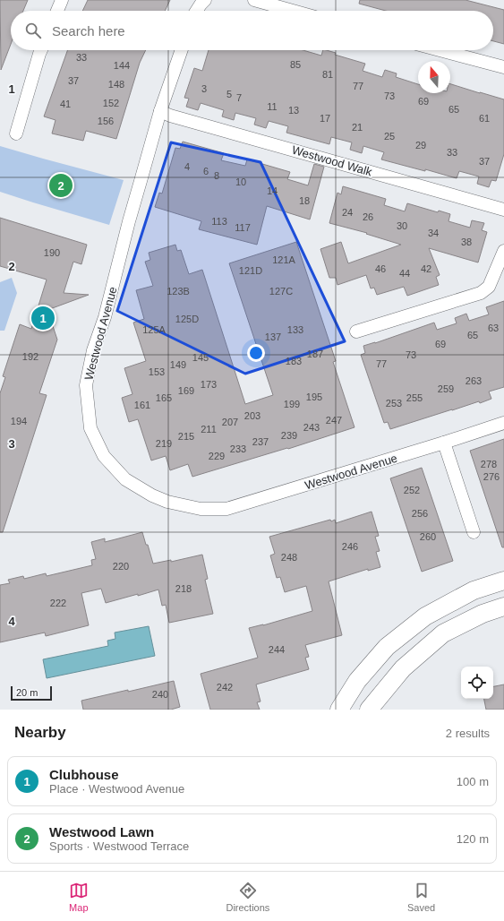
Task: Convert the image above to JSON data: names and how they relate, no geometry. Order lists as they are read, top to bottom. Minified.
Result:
{"streets":{"street":["Westwood Walk","Westwood Avenue"]},"crossings":[["Westwood Walk","Westwood Avenue"]],"house_numbers":["33","85","144","81","37","148","77","3","5","73","7","69","152","41","11","65","13","17","61","156","21","25","29","33","37","4","6","8","10","14","18","24","26","113","30","117","34","38","190","121A","46","42","121D","44","123B","127C","125D","63","125A","133","65","137","69","187","73","192","145","183","77","149","153","263","173","259","169","195","165","255","253","199","161","203","247","194","207","243","211","239","215","237","219","233","229","278","276","252","256","260","246","248","220","218","222","244","242","240"],"scale_bar":"20 m","north":"top","page":{"search":"Search here","pins":["2","1"],"scale":"20 m","heading":["Nearby","2 results"],"list":[{"mark":"1","name":"Clubhouse","note":"Place · Westwood Avenue","value":"100 m"},{"mark":"2","name":"Westwood Lawn","note":"Sports · Westwood Terrace","value":"120 m"}],"nav":["Map","Directions","Saved"]},"grid":{"rows":["1","2","3","4"]}}
